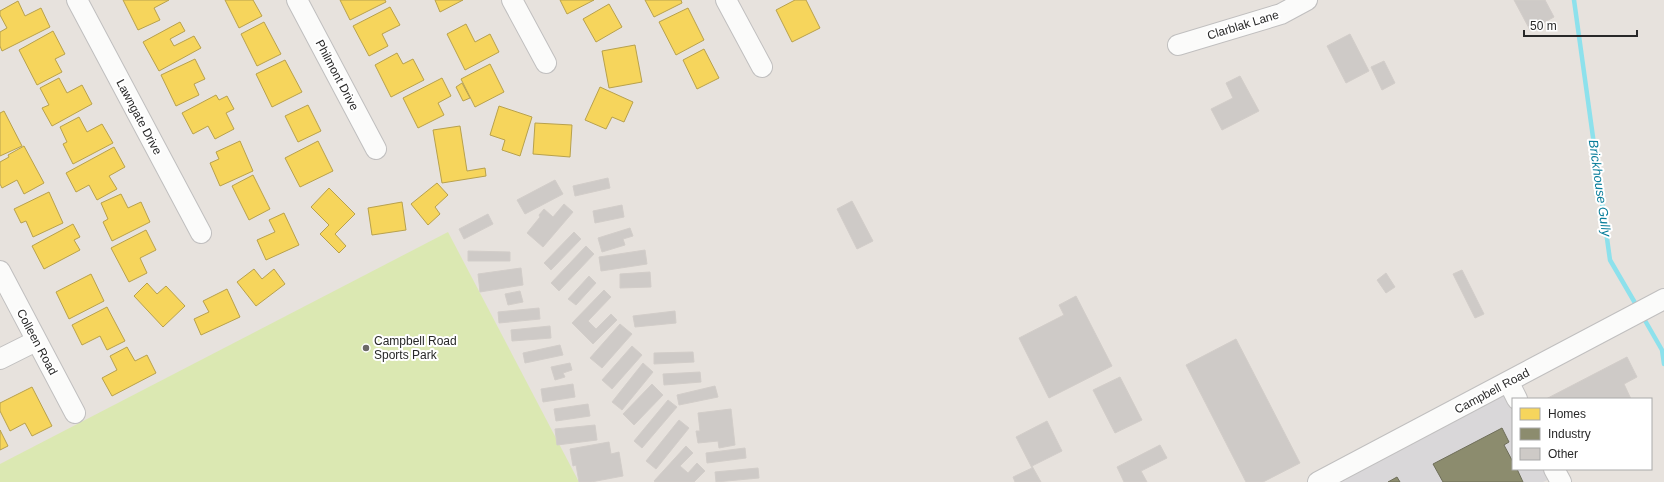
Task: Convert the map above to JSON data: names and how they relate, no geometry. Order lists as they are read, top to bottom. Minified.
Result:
{"streets":{"street":["Clarblak Lane","Philmont Drive","Lawngate Drive","Colleen Road","Campbell Road"]},"water":["Brickhouse Gully"],"places":["Campbell Road Sports Park"],"legend":["Homes","Industry","Other"],"scale_bar":"50 m"}
